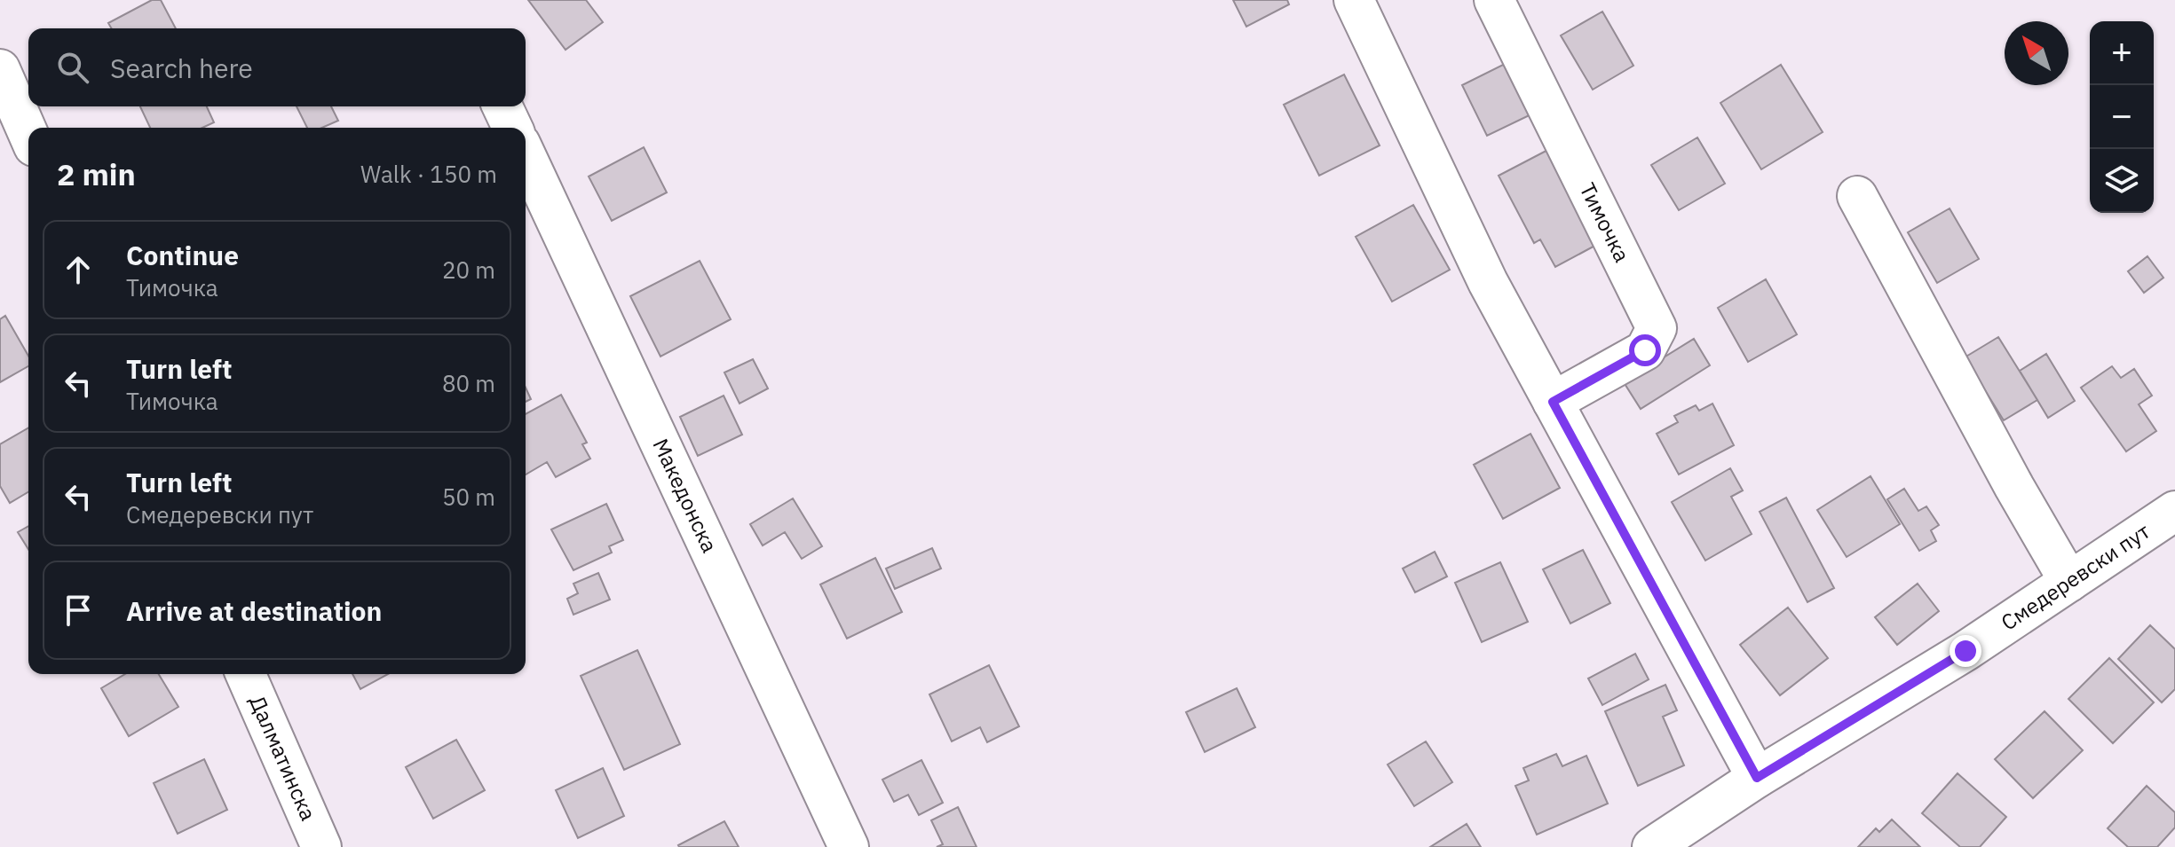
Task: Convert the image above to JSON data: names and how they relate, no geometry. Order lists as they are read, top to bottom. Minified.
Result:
{"streets":{"street":["Тимочка","Македонска","Смедеревски пут","Далматинска"]},"north":"top left","page":{"map_buttons":["+","−"],"search":"Search here","heading":["2 min","Walk · 150 m"],"list":[["Continue","Тимочка","20 m"],["Turn left","Тимочка","80 m"],["Turn left","Смедеревски пут","50 m"],"Arrive at destination"]}}
